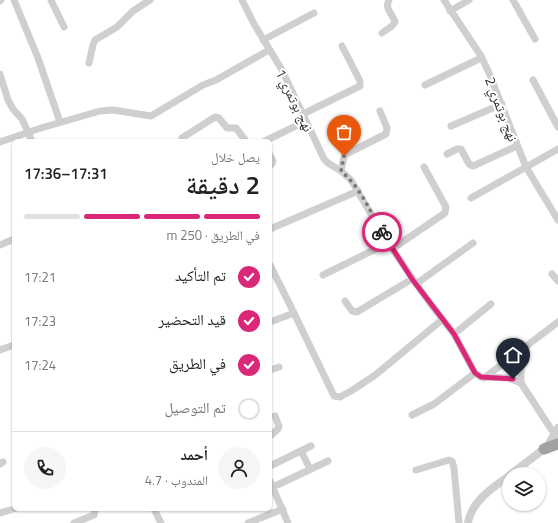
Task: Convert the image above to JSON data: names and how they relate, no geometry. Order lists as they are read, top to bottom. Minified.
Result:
{"streets":{"street":["نهج بوتمري 1","نهج بوتمري 2"]},"page":{"heading":["2 دقيقة","يصل خلال","17:31–17:36"],"panel":["أحمد","المندوب · 4.7"],"bar":"في الطريق · 250 m","list":[["تم التأكيد","17:21"],["قيد التحضير","17:23"],["في الطريق","17:24"],"تم التوصيل"]}}
